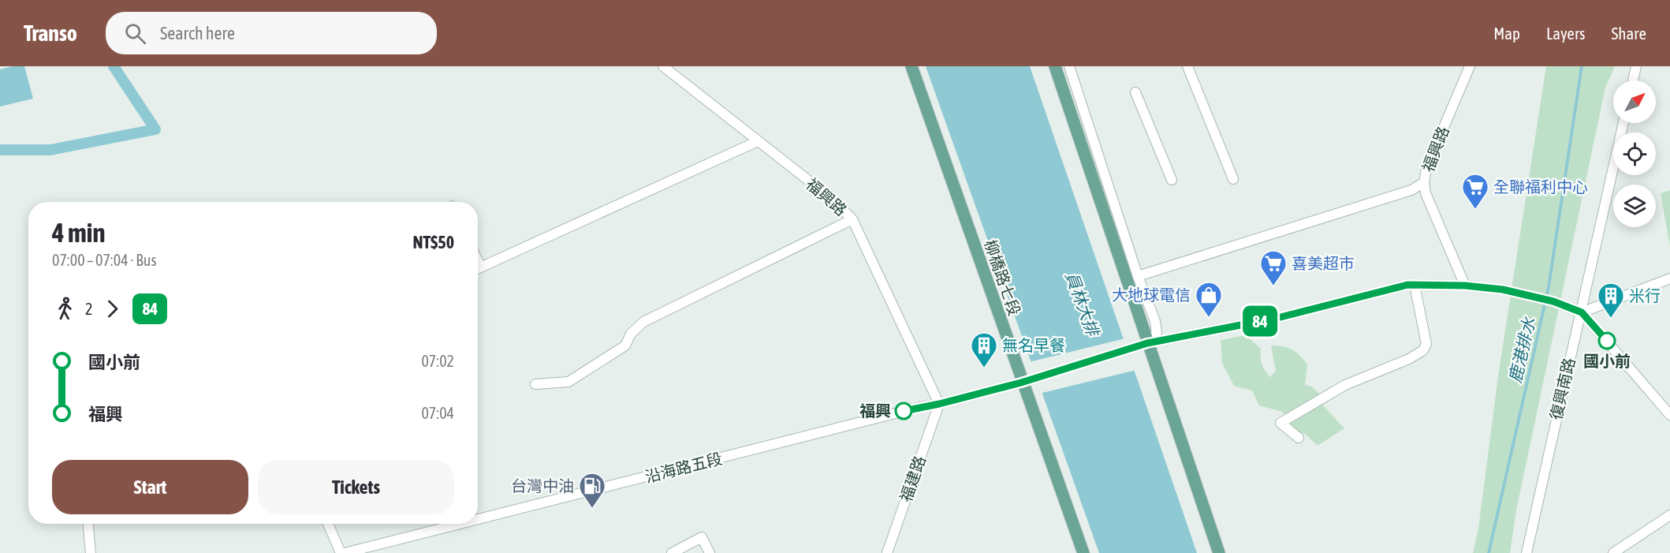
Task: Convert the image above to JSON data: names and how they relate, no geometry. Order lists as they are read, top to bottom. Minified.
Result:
{"streets":{"main road":["柳橋路七段"],"street":["福興路","復興南路","沿海路五段","福建路"]},"crossings":[["福興路","沿海路五段"],["福興路","福建路"],["柳橋路七段","沿海路五段"],["沿海路五段","福建路"]],"water":["員林大排","鹿港排水"],"places":{"supermarket":["全聯福利中心","喜美超市"],"shop":["大地球電信"],"building":["米行","無名早餐"],"other":["國小前","福興"],"fuel station":["台灣中油"]},"lines":["bus line 84"],"north":"top right","page":{"header":"Transo","search":"Search here","nav":["Map","Layers","Share"],"on_map":"84","heading":["4 min","07:00 – 07:04 · Bus","NT$50"],"legs":["2","84"],"list":[{"name":"國小前","value":"07:02"},{"name":"福興","value":"07:04"}],"buttons":["Start","Tickets"]}}
